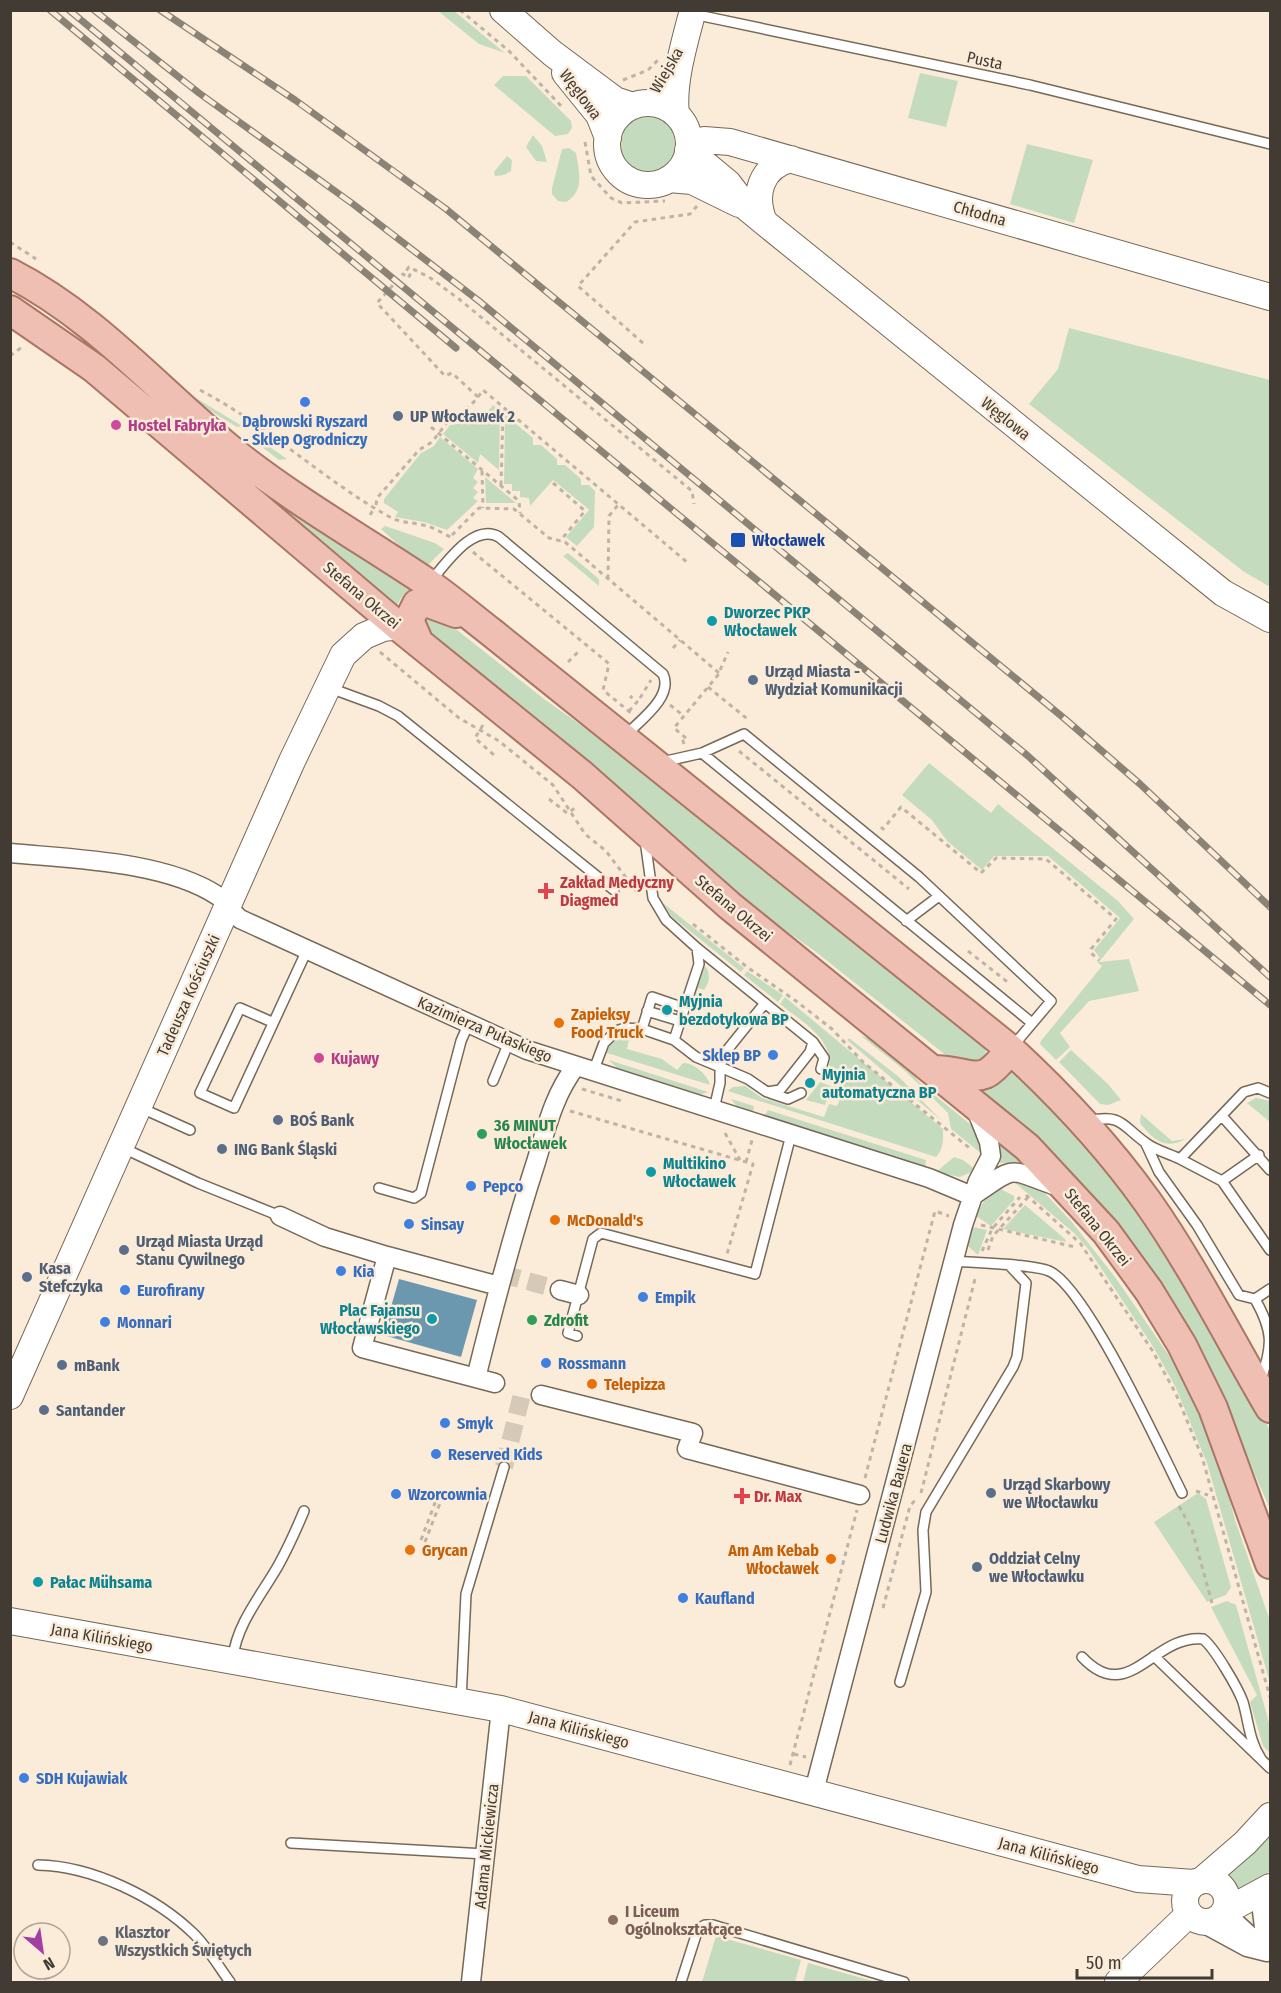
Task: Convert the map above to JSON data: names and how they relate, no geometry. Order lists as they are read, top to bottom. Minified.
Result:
{"streets":{"main road":["Stefana Okrzei"],"street":["Wiejska","Węglowa","Chłodna","Tadeusza Kościuszki","Kazimierza Pułaskiego","Ludwika Bauera","Jana Kilińskiego","Adama Mickiewicza"],"lane":["Pusta"]},"crossings":[["Pusta","Wiejska"],["Wiejska","Węglowa"],["Wiejska","Chłodna"],["Węglowa","Chłodna"],["Stefana Okrzei","Tadeusza Kościuszki"],["Tadeusza Kościuszki","Kazimierza Pułaskiego"],["Kazimierza Pułaskiego","Ludwika Bauera"],["Ludwika Bauera","Jana Kilińskiego"],["Jana Kilińskiego","Adama Mickiewicza"]],"places":{"other":["Dąbrowski Ryszard - Sklep Ogrodniczy","UP Włocławek 2","Hostel Fabryka","Dworzec PKP Włocławek","Urząd Miasta - Wydział Komunikacji","Myjnia bezdotykowa BP","Zapieksy Food Truck","Sklep BP","Kujawy","Myjnia automatyczna BP","BOŚ Bank","36 MINUT Włocławek","ING Bank Śląski","Multikino Włocławek","Pepco","McDonald's","Sinsay","Urząd Miasta Urząd Stanu Cywilnego","Kia","Kasa Stefczyka","Eurofirany","Empik","Plac Fajansu Włocławskiego","Zdrofit","Monnari","Rossmann","mBank","Telepizza","Santander","Smyk","Reserved Kids","Urząd Skarbowy we Włocławku","Wzorcownia","Grycan","Am Am Kebab Włocławek","Oddział Celny we Włocławku","Pałac Mühsama","Kaufland","SDH Kujawiak","I Liceum Ogólnokształcące","Klasztor Wszystkich Świętych"],"transit":["Włocławek"],"health":["Zakład Medyczny Diagmed","Dr. Max"]},"scale_bar":"50 m","north":"bottom right"}
